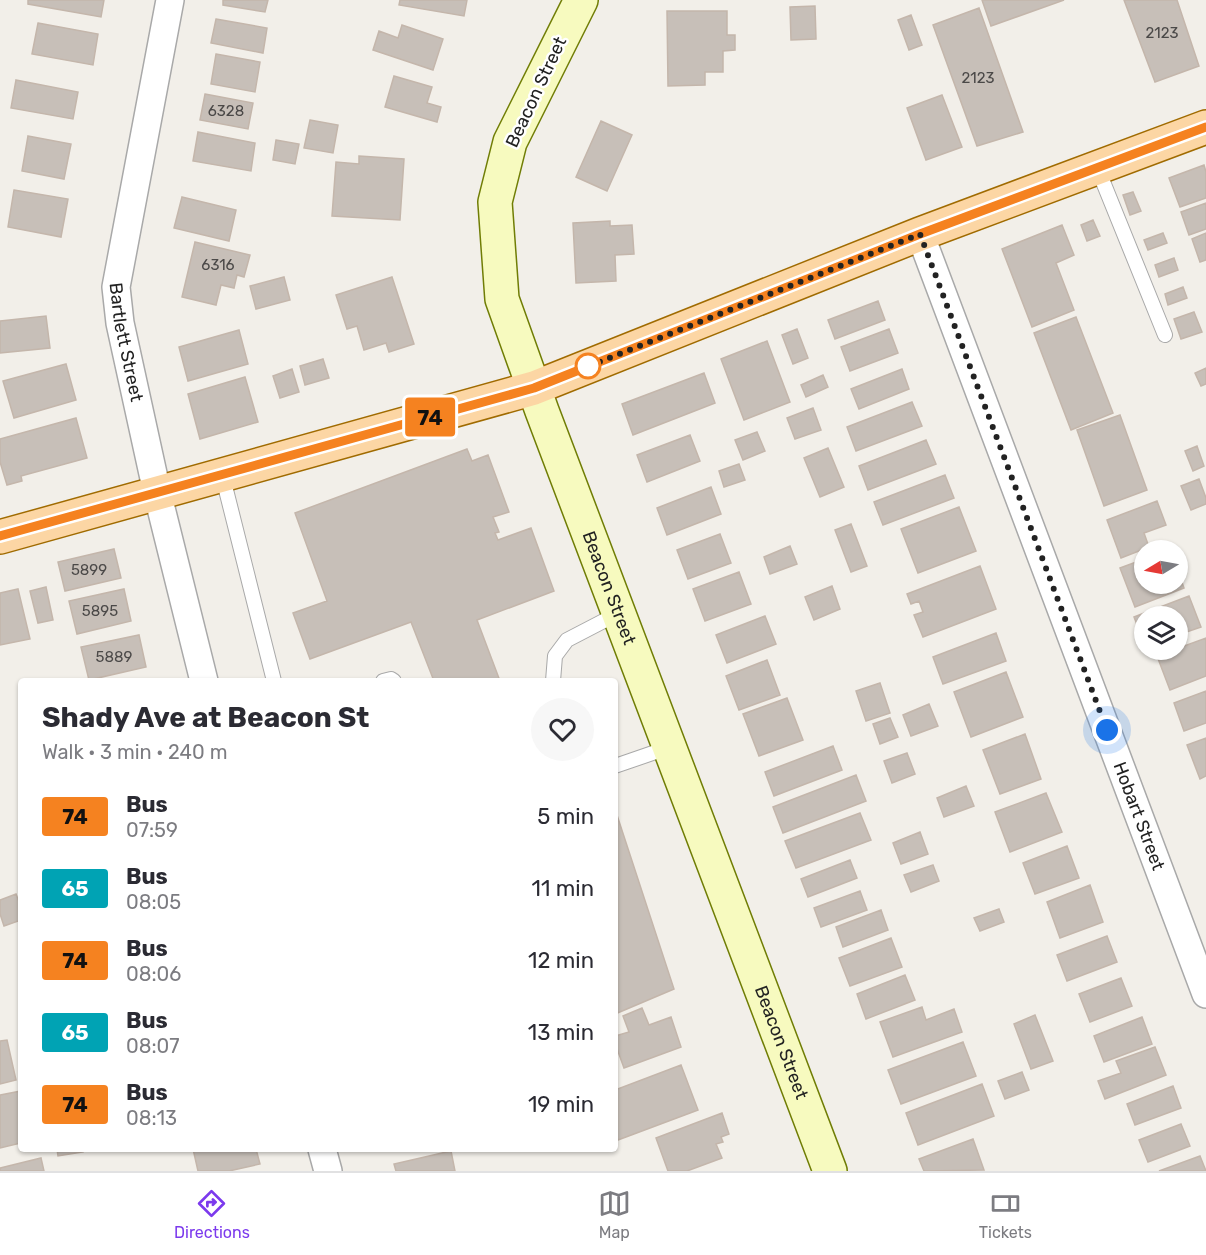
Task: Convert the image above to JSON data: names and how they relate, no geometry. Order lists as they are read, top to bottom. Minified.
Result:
{"streets":{"main road":["Beacon Street"],"street":["Bartlett Street","Hobart Street"]},"lines":["bus line 74"],"house_numbers":["2123","2123","6328","6316","5899","5895","5889"],"north":"left","page":{"on_map":"74","heading":["Shady Ave at Beacon St","Walk · 3 min · 240 m"],"list":[{"mark":"74","name":"Bus","note":"07:59","value":"5 min"},{"mark":"65","name":"Bus","note":"08:05","value":"11 min"},{"mark":"74","name":"Bus","note":"08:06","value":"12 min"},{"mark":"65","name":"Bus","note":"08:07","value":"13 min"},{"mark":"74","name":"Bus","note":"08:13","value":"19 min"}],"tabs":["Directions","Map","Tickets"]}}
